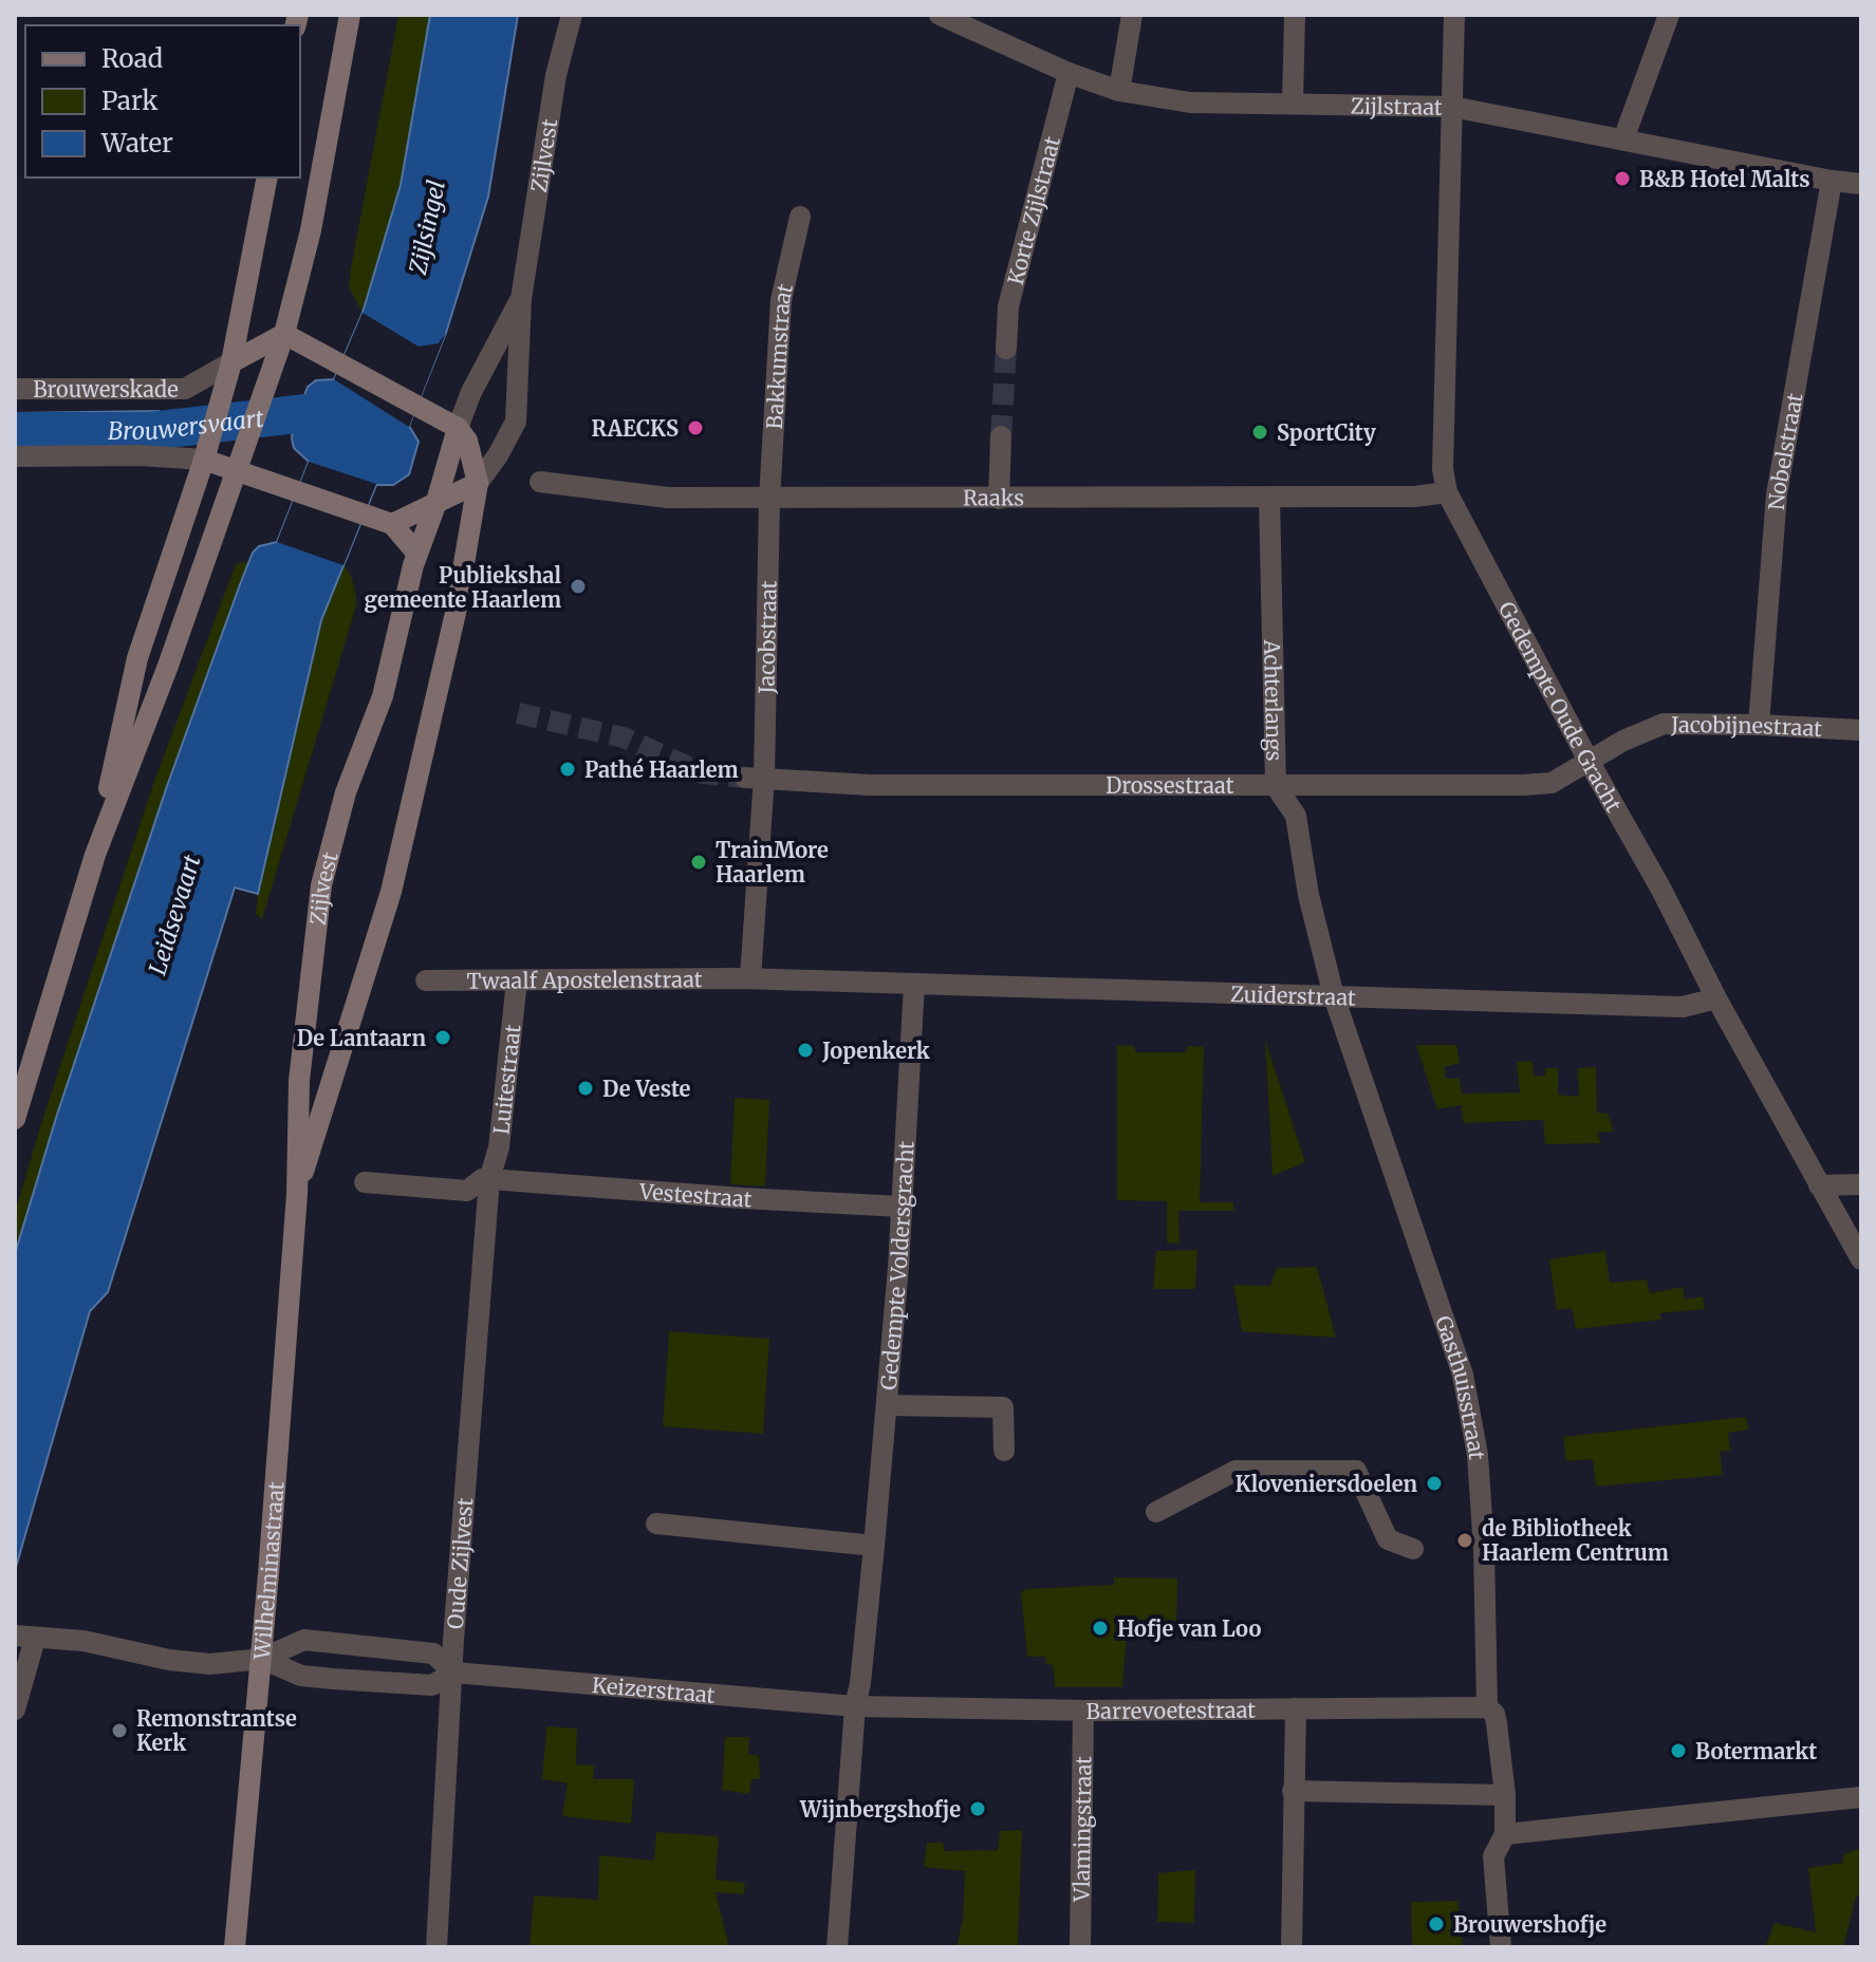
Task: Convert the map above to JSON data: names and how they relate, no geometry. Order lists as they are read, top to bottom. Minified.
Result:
{"streets":{"main road":["Zijlvest","Brouwerskade","Wilhelminastraat"],"street":["Zijlstraat","Korte Zijlstraat","Bakkumstraat","Nobelstraat","Raaks","Jacobstraat","Achterlangs","Gedempte Oude Gracht","Jacobijnestraat","Drossestraat","Twaalf Apostelenstraat","Zuiderstraat","Luitestraat","Vestestraat","Gedempte Voldersgracht","Gasthuisstraat","Oude Zijlvest","Keizerstraat","Barrevoetestraat","Vlamingstraat"]},"crossings":[["Zijlstraat","Korte Zijlstraat"],["Zijlstraat","Nobelstraat"],["Zijlstraat","Gedempte Oude Gracht"],["Zijlvest","Wilhelminastraat"],["Bakkumstraat","Raaks"],["Bakkumstraat","Jacobstraat"],["Nobelstraat","Jacobijnestraat"],["Raaks","Jacobstraat"],["Raaks","Achterlangs"],["Raaks","Gedempte Oude Gracht"],["Jacobstraat","Drossestraat"],["Jacobstraat","Twaalf Apostelenstraat"],["Achterlangs","Drossestraat"],["Achterlangs","Zuiderstraat"],["Achterlangs","Gasthuisstraat"],["Gedempte Oude Gracht","Jacobijnestraat"],["Gedempte Oude Gracht","Drossestraat"],["Gedempte Oude Gracht","Zuiderstraat"],["Jacobijnestraat","Drossestraat"],["Twaalf Apostelenstraat","Zuiderstraat"],["Twaalf Apostelenstraat","Luitestraat"],["Zuiderstraat","Gedempte Voldersgracht"],["Zuiderstraat","Gasthuisstraat"],["Luitestraat","Vestestraat"],["Luitestraat","Oude Zijlvest"],["Vestestraat","Gedempte Voldersgracht"],["Vestestraat","Oude Zijlvest"],["Gedempte Voldersgracht","Keizerstraat"],["Gedempte Voldersgracht","Barrevoetestraat"],["Gasthuisstraat","Barrevoetestraat"],["Oude Zijlvest","Keizerstraat"],["Wilhelminastraat","Keizerstraat"],["Keizerstraat","Barrevoetestraat"],["Barrevoetestraat","Vlamingstraat"]],"water":["Zijlsingel","Brouwersvaart","Leidsevaart"],"places":["B&B Hotel Malts","RAECKS","SportCity","Publiekshal gemeente Haarlem","Pathé Haarlem","TrainMore Haarlem","De Lantaarn","Jopenkerk","De Veste","Kloveniersdoelen","de Bibliotheek Haarlem Centrum","Hofje van Loo","Remonstrantse Kerk","Botermarkt","Wijnbergshofje","Brouwershofje"],"legend":["Road","Park","Water"]}
